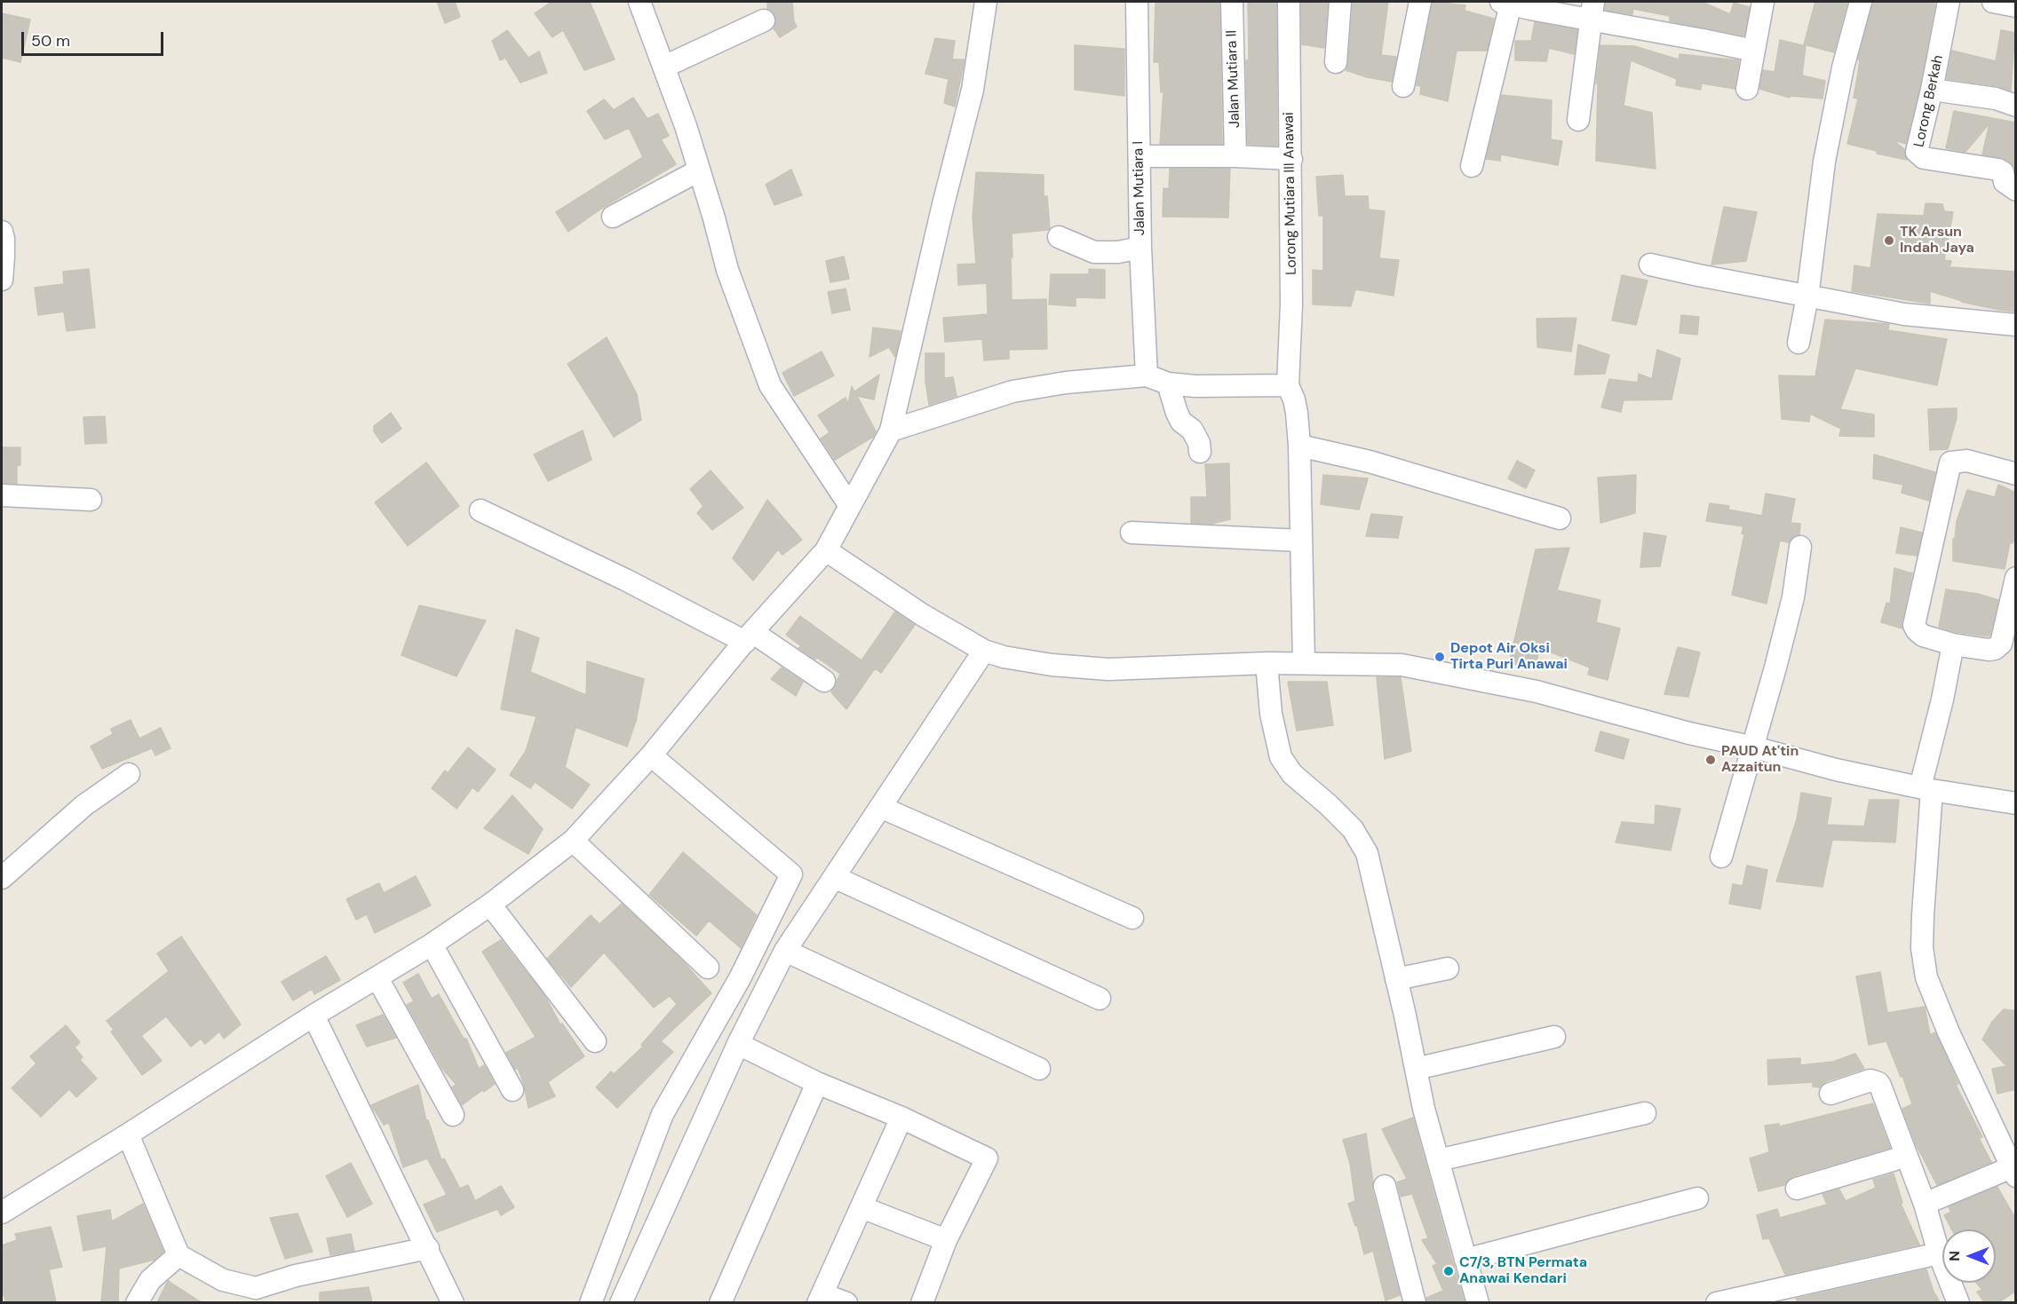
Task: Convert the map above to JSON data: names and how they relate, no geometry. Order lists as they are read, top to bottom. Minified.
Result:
{"streets":{"street":["Jalan Mutiara II","Lorong Berkah","Jalan Mutiara I","Lorong Mutiara III Anawai"]},"places":["TK Arsun Indah Jaya","Depot Air Oksi Tirta Puri Anawai","PAUD At'tin Azzaitun","C7/3, BTN Permata Anawai Kendari"],"scale_bar":"50 m","north":"left"}
